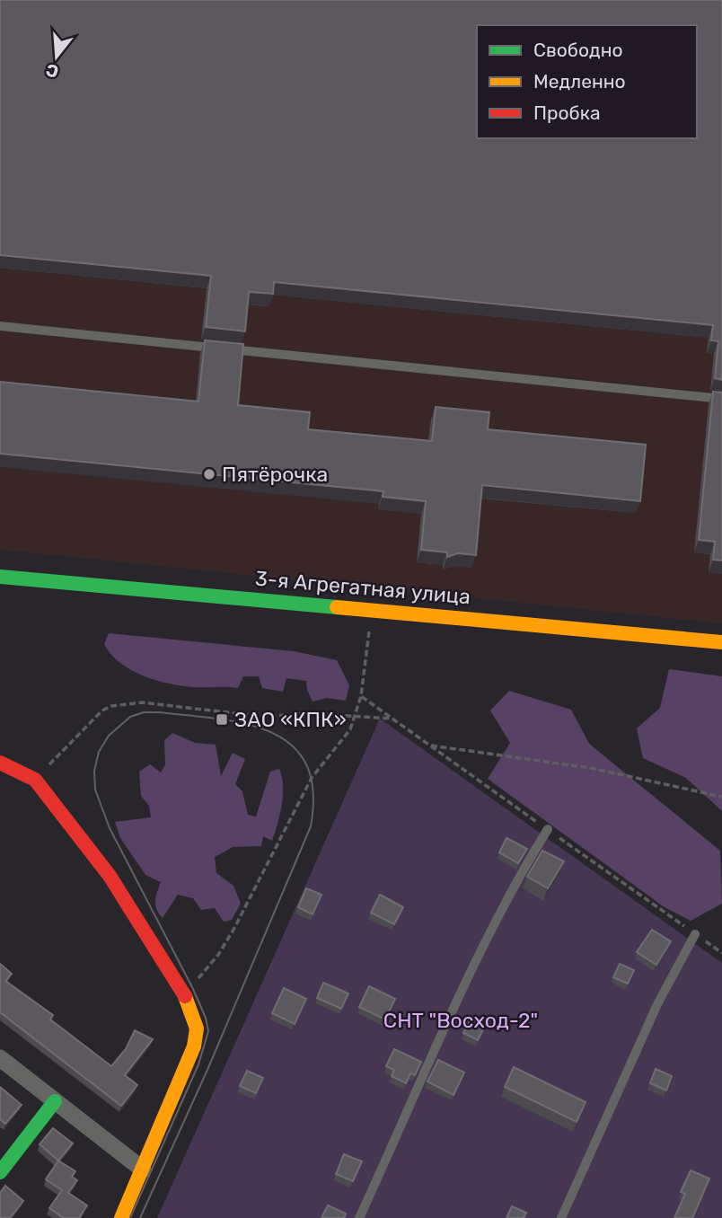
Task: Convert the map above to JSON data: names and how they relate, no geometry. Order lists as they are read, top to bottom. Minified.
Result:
{"streets":{"street":["3-я Агрегатная улица"]},"parks":["СНТ \"Восход-2\""],"places":{"other":["Пятёрочка"],"transit":["ЗАО «КПК»"]},"legend":["Свободно","Медленно","Пробка"],"north":"bottom"}
